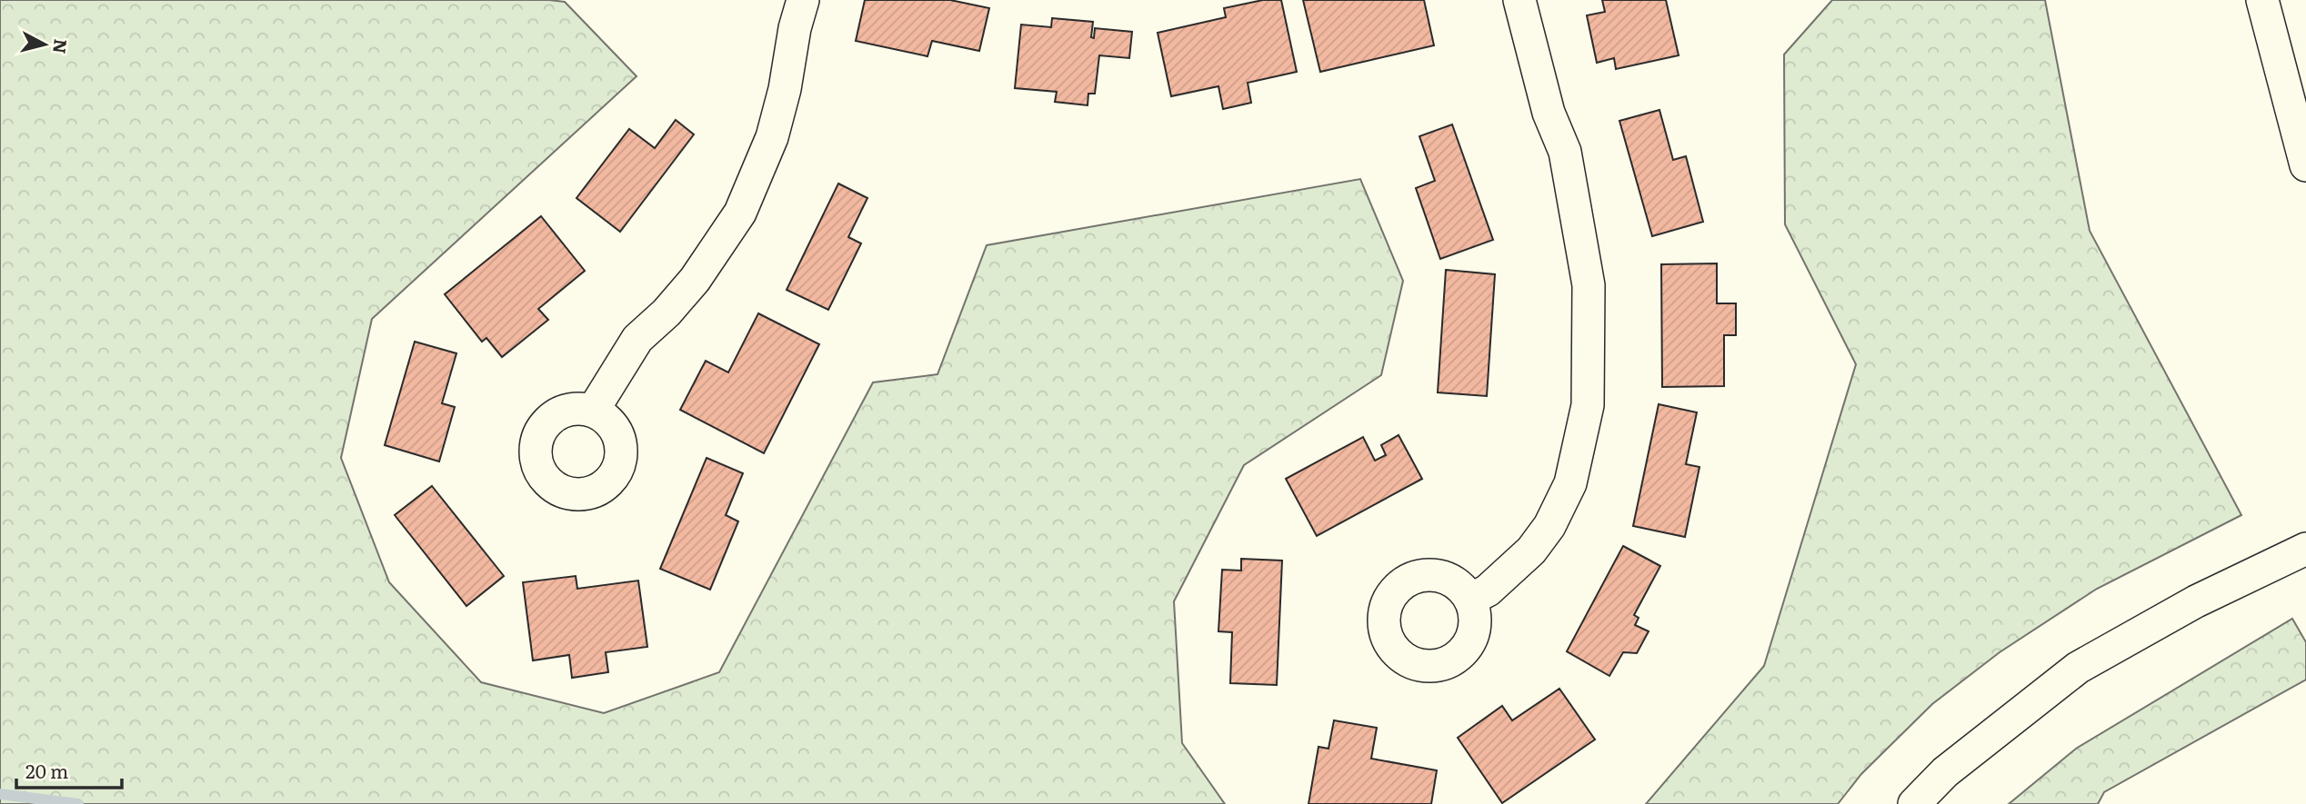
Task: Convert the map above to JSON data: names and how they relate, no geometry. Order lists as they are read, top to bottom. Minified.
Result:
{"scale_bar":"20 m","north":"right"}
